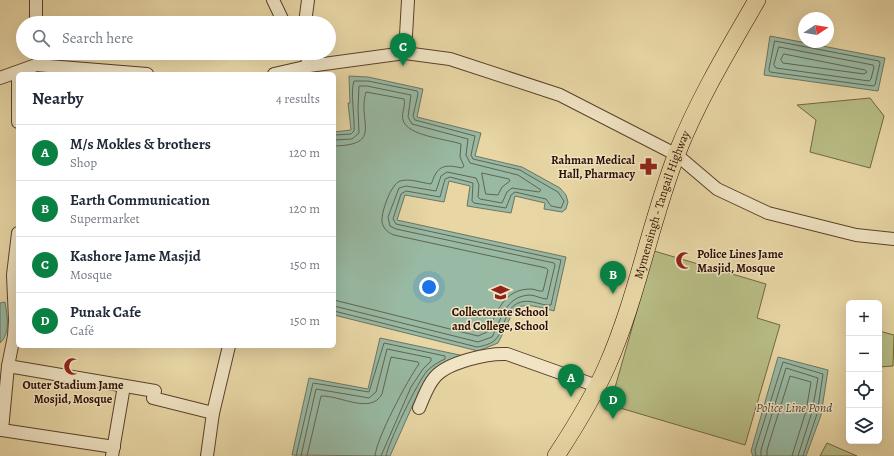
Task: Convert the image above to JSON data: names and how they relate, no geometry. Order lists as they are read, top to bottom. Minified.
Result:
{"streets":{"highway":["Mymensingh - Tangail Highway"]},"water":["Police Line Pond"],"places":{"pharmacy":["Rahman Medical Hall, Pharmacy"],"mosque":["Police Lines Jame Masjid, Mosque","Outer Stadium Jame Mosjid, Mosque"],"school or university":["Collectorate School and College, School"]},"north":"right","page":{"search":"Search here","pins":["C","B","A","D"],"heading":["Nearby","4 results"],"list":[{"mark":"A","name":"M/s Mokles & brothers","note":"Shop","value":"120 m"},{"mark":"B","name":"Earth Communication","note":"Supermarket","value":"120 m"},{"mark":"C","name":"Kashore Jame Masjid","note":"Mosque","value":"150 m"},{"mark":"D","name":"Punak Cafe","note":"Café","value":"150 m"}],"map_buttons":["+","−"]}}
